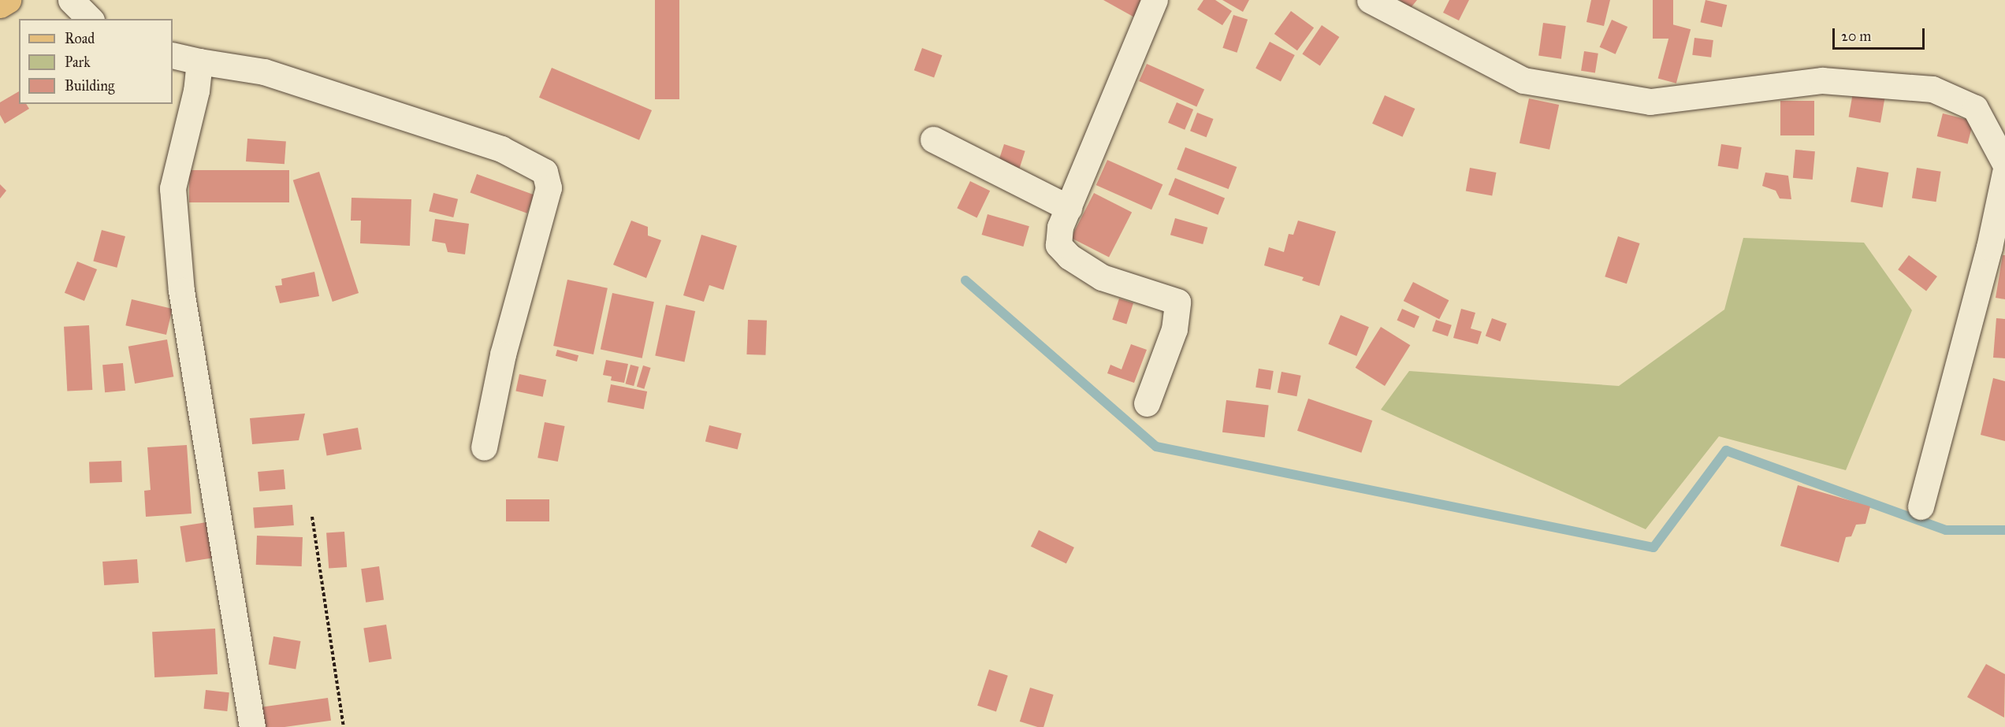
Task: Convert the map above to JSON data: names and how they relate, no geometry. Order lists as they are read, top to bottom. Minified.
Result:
{"legend":["Road","Park","Building"],"scale_bar":"20 m"}
